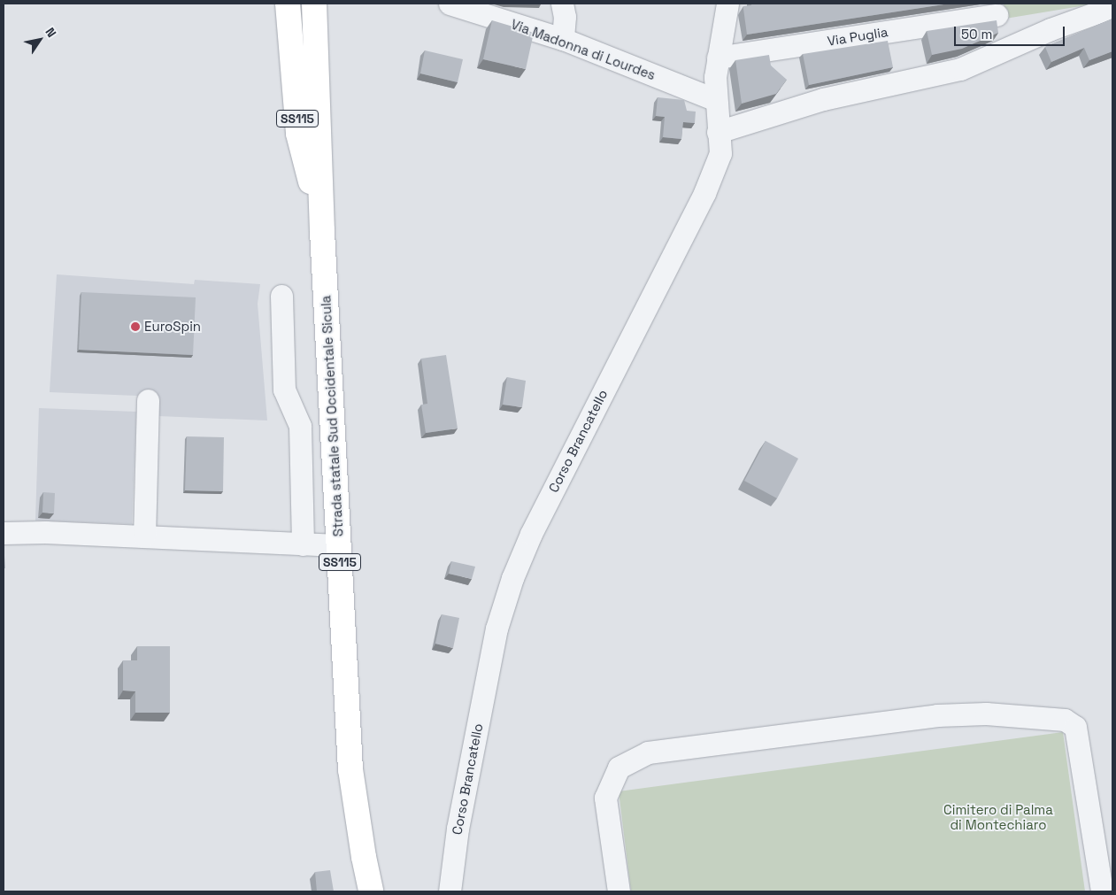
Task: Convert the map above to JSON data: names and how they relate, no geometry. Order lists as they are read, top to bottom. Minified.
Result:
{"streets":{"main road":["SS115","Strada statale Sud Occidentale Sicula"],"street":["Via Puglia","Via Madonna di Lourdes","Corso Brancatello"]},"crossings":[["Via Puglia","Corso Brancatello"],["Via Madonna di Lourdes","Corso Brancatello"]],"parks":["Cimitero di Palma di Montechiaro"],"places":["EuroSpin"],"scale_bar":"50 m","north":"top right"}
